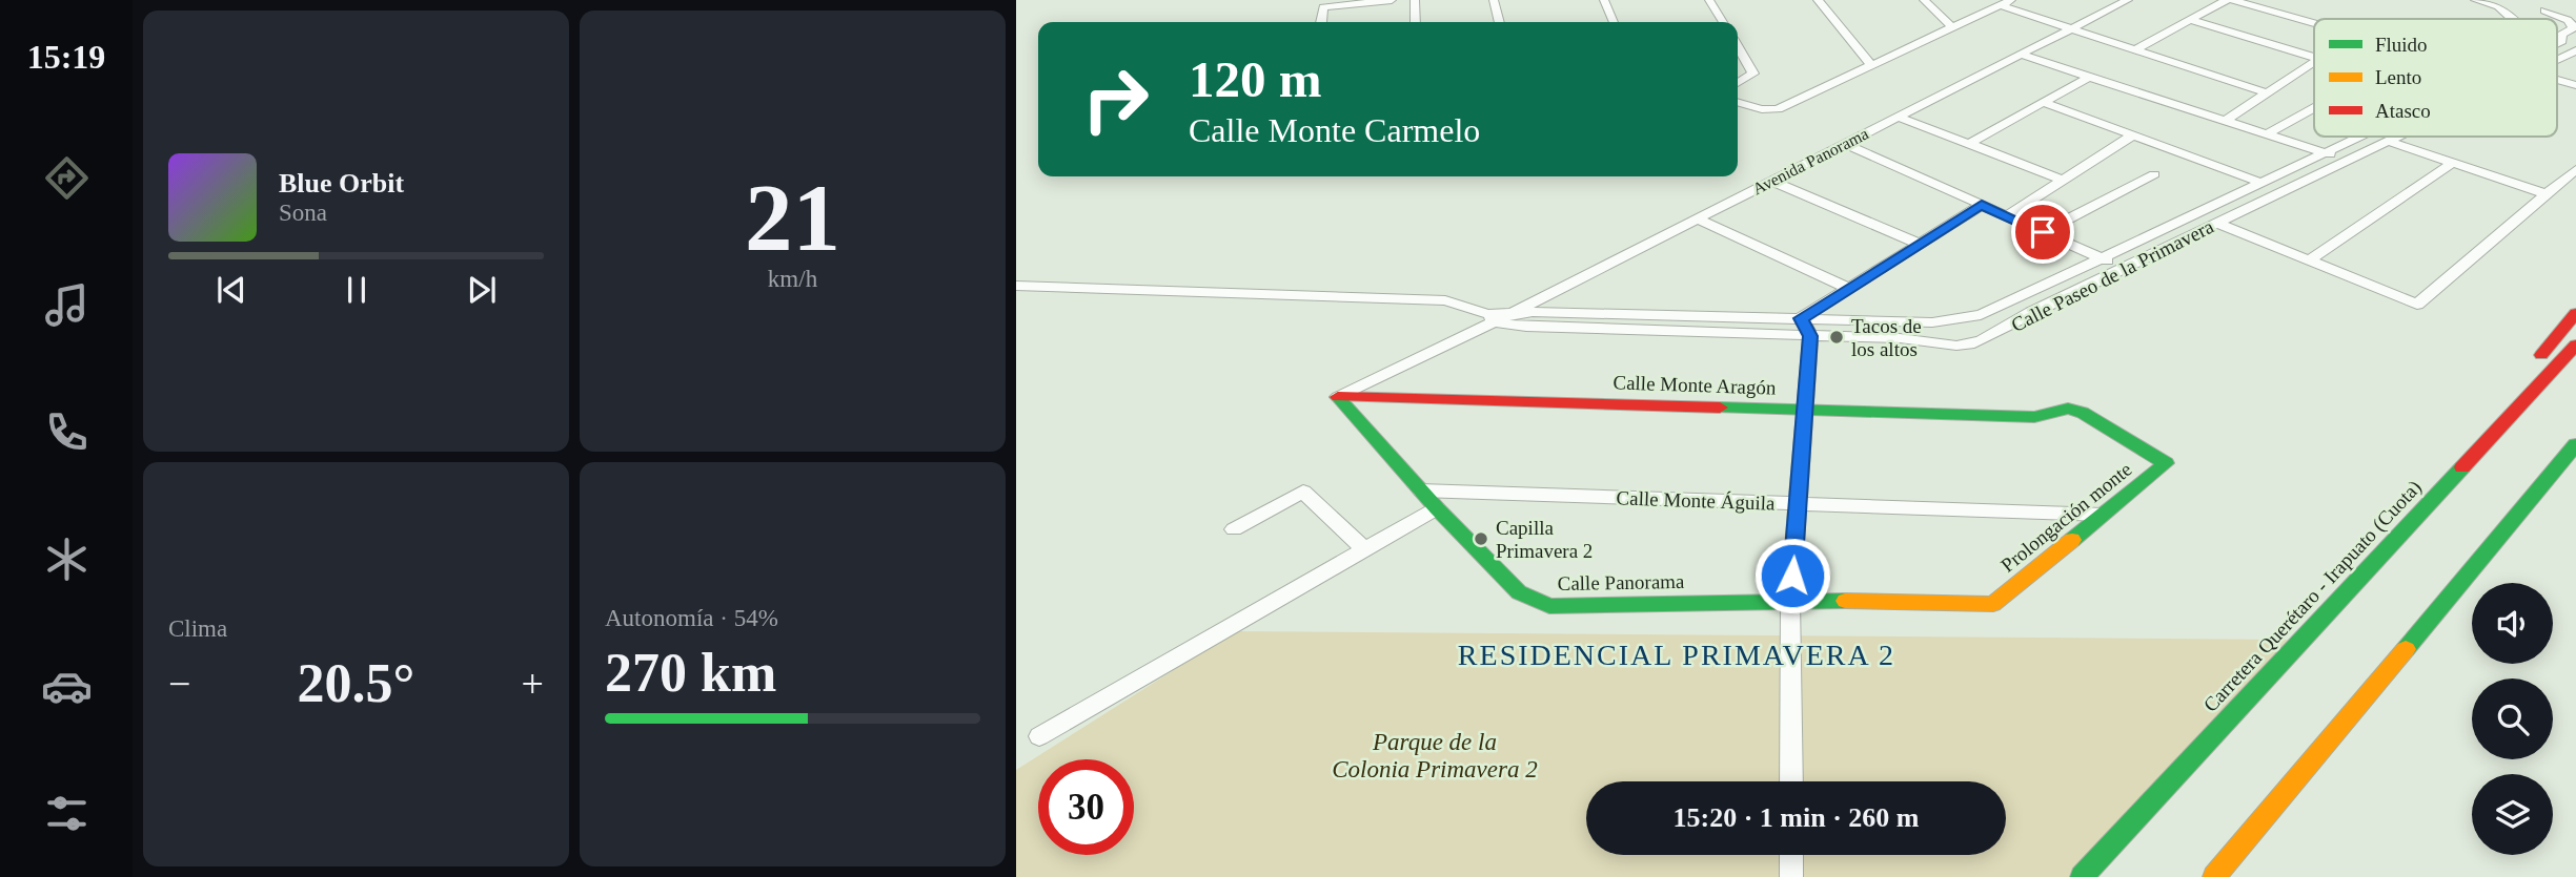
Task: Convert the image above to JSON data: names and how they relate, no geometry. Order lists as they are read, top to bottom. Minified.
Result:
{"streets":{"main road":["Calle Monte Aragón","Prolongación monte","Calle Panorama","Carretera Querétaro - Irapuato (Cuota)"],"street":["Avenida Panorama","Calle Paseo de la Primavera","Calle Monte Águila"]},"crossings":[["Avenida Panorama","Calle Paseo de la Primavera"],["Avenida Panorama","Calle Monte Aragón"],["Avenida Panorama","Calle Panorama"],["Calle Monte Aragón","Prolongación monte"],["Calle Monte Aragón","Calle Panorama"],["Calle Monte Águila","Prolongación monte"],["Calle Monte Águila","Calle Panorama"],["Prolongación monte","Calle Panorama"]],"districts":["RESIDENCIAL PRIMAVERA 2"],"parks":["Parque de la Colonia Primavera 2"],"places":["Tacos de los altos","Capilla Primavera 2"],"legend":["Fluido","Lento","Atasco"],"page":{"tabs":"15:19","tile":[["21","km/h"],"Clima",["Autonomía · 54%","270 km"]],"turn":["120 m","Calle Monte Carmelo"],"song":["Blue Orbit","Sona"],"heat":["−","20.5°","+"],"limit":"30","trip":"15:20 · 1 min · 260 m"}}
